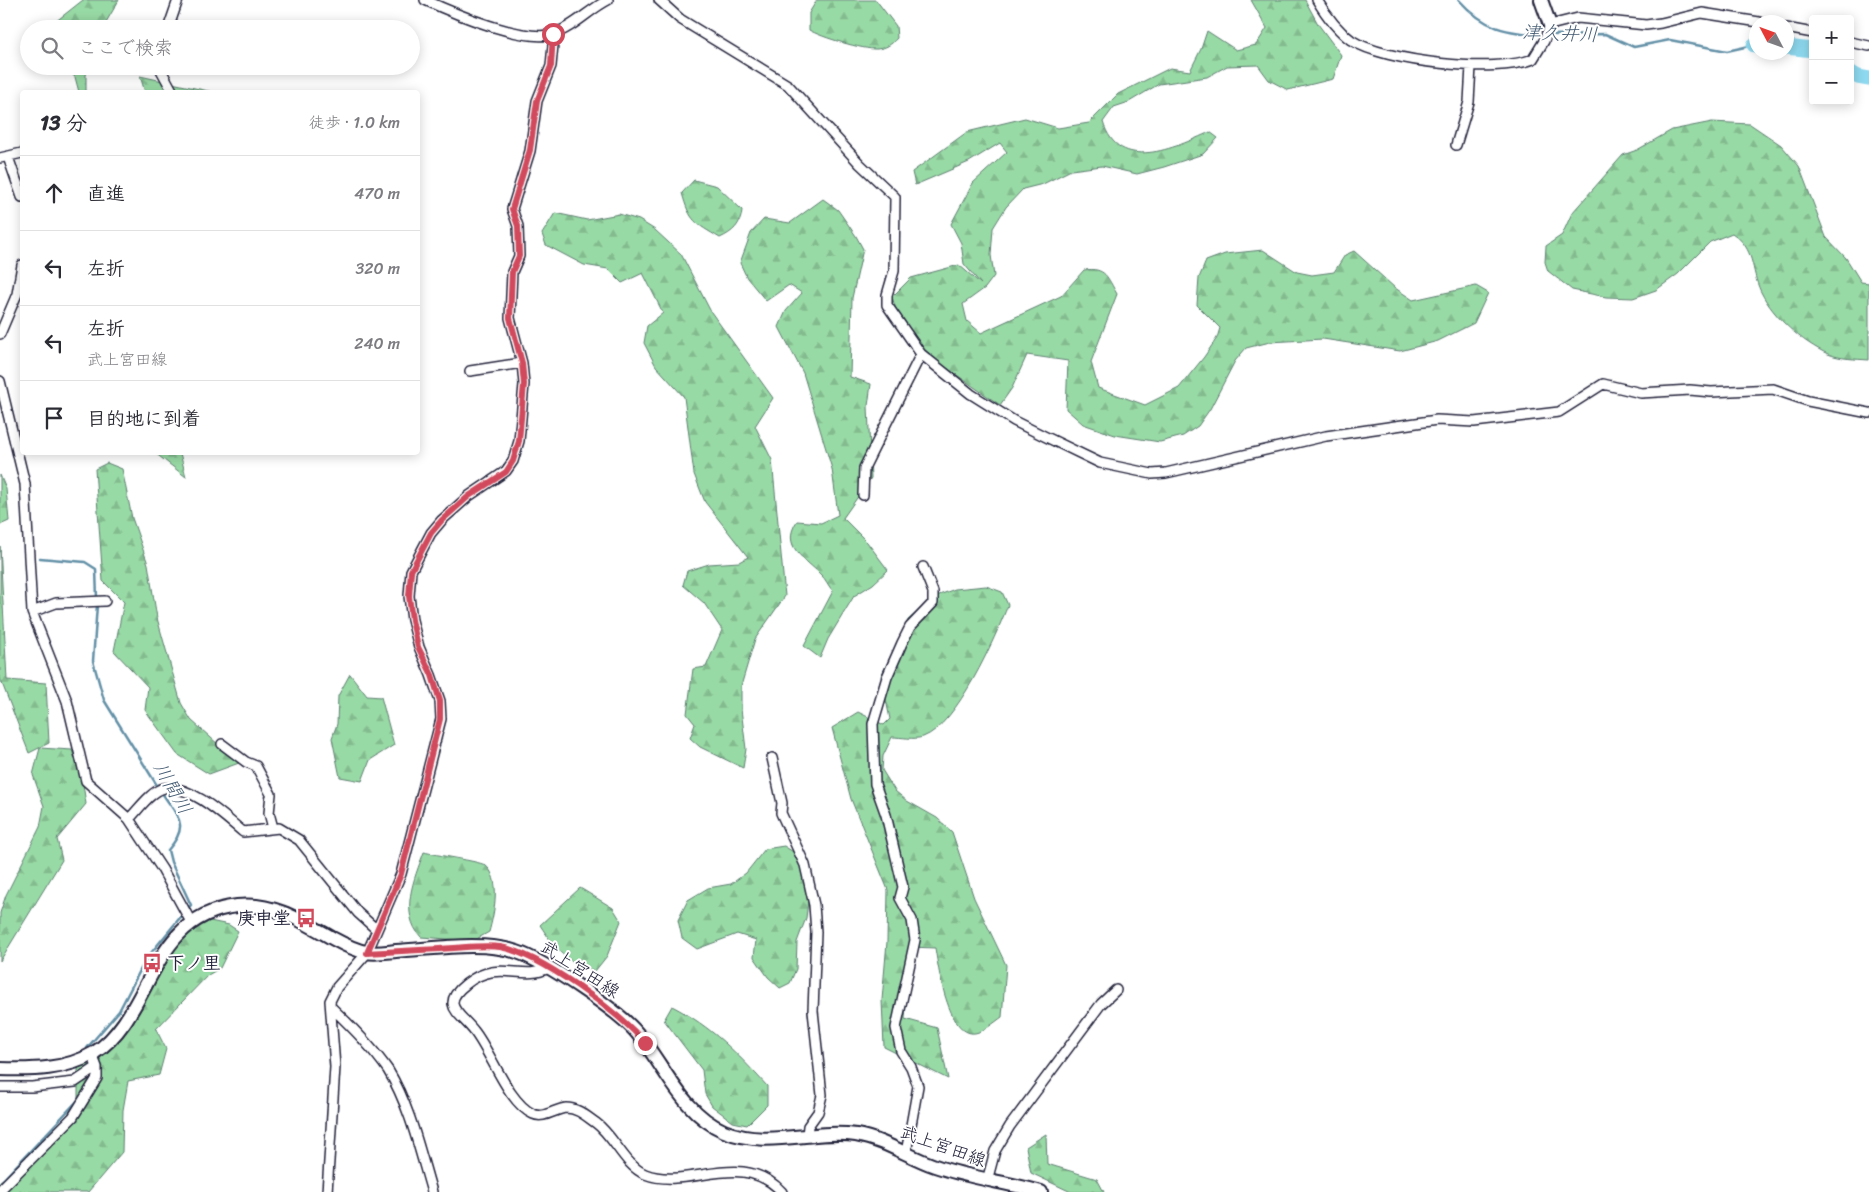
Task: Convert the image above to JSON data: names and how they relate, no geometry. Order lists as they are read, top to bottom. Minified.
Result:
{"streets":{"main road":["武上宮田線"]},"water":["津久井川","川間川"],"places":{"bus stop":["庚申堂","下ノ里"]},"north":"top left","page":{"map_buttons":["+","−"],"search":"ここで検索","heading":["13 分","徒歩 · 1.0 km"],"list":[["直進","470 m"],["左折","320 m"],["左折","武上宮田線","240 m"],"目的地に到着"]}}
